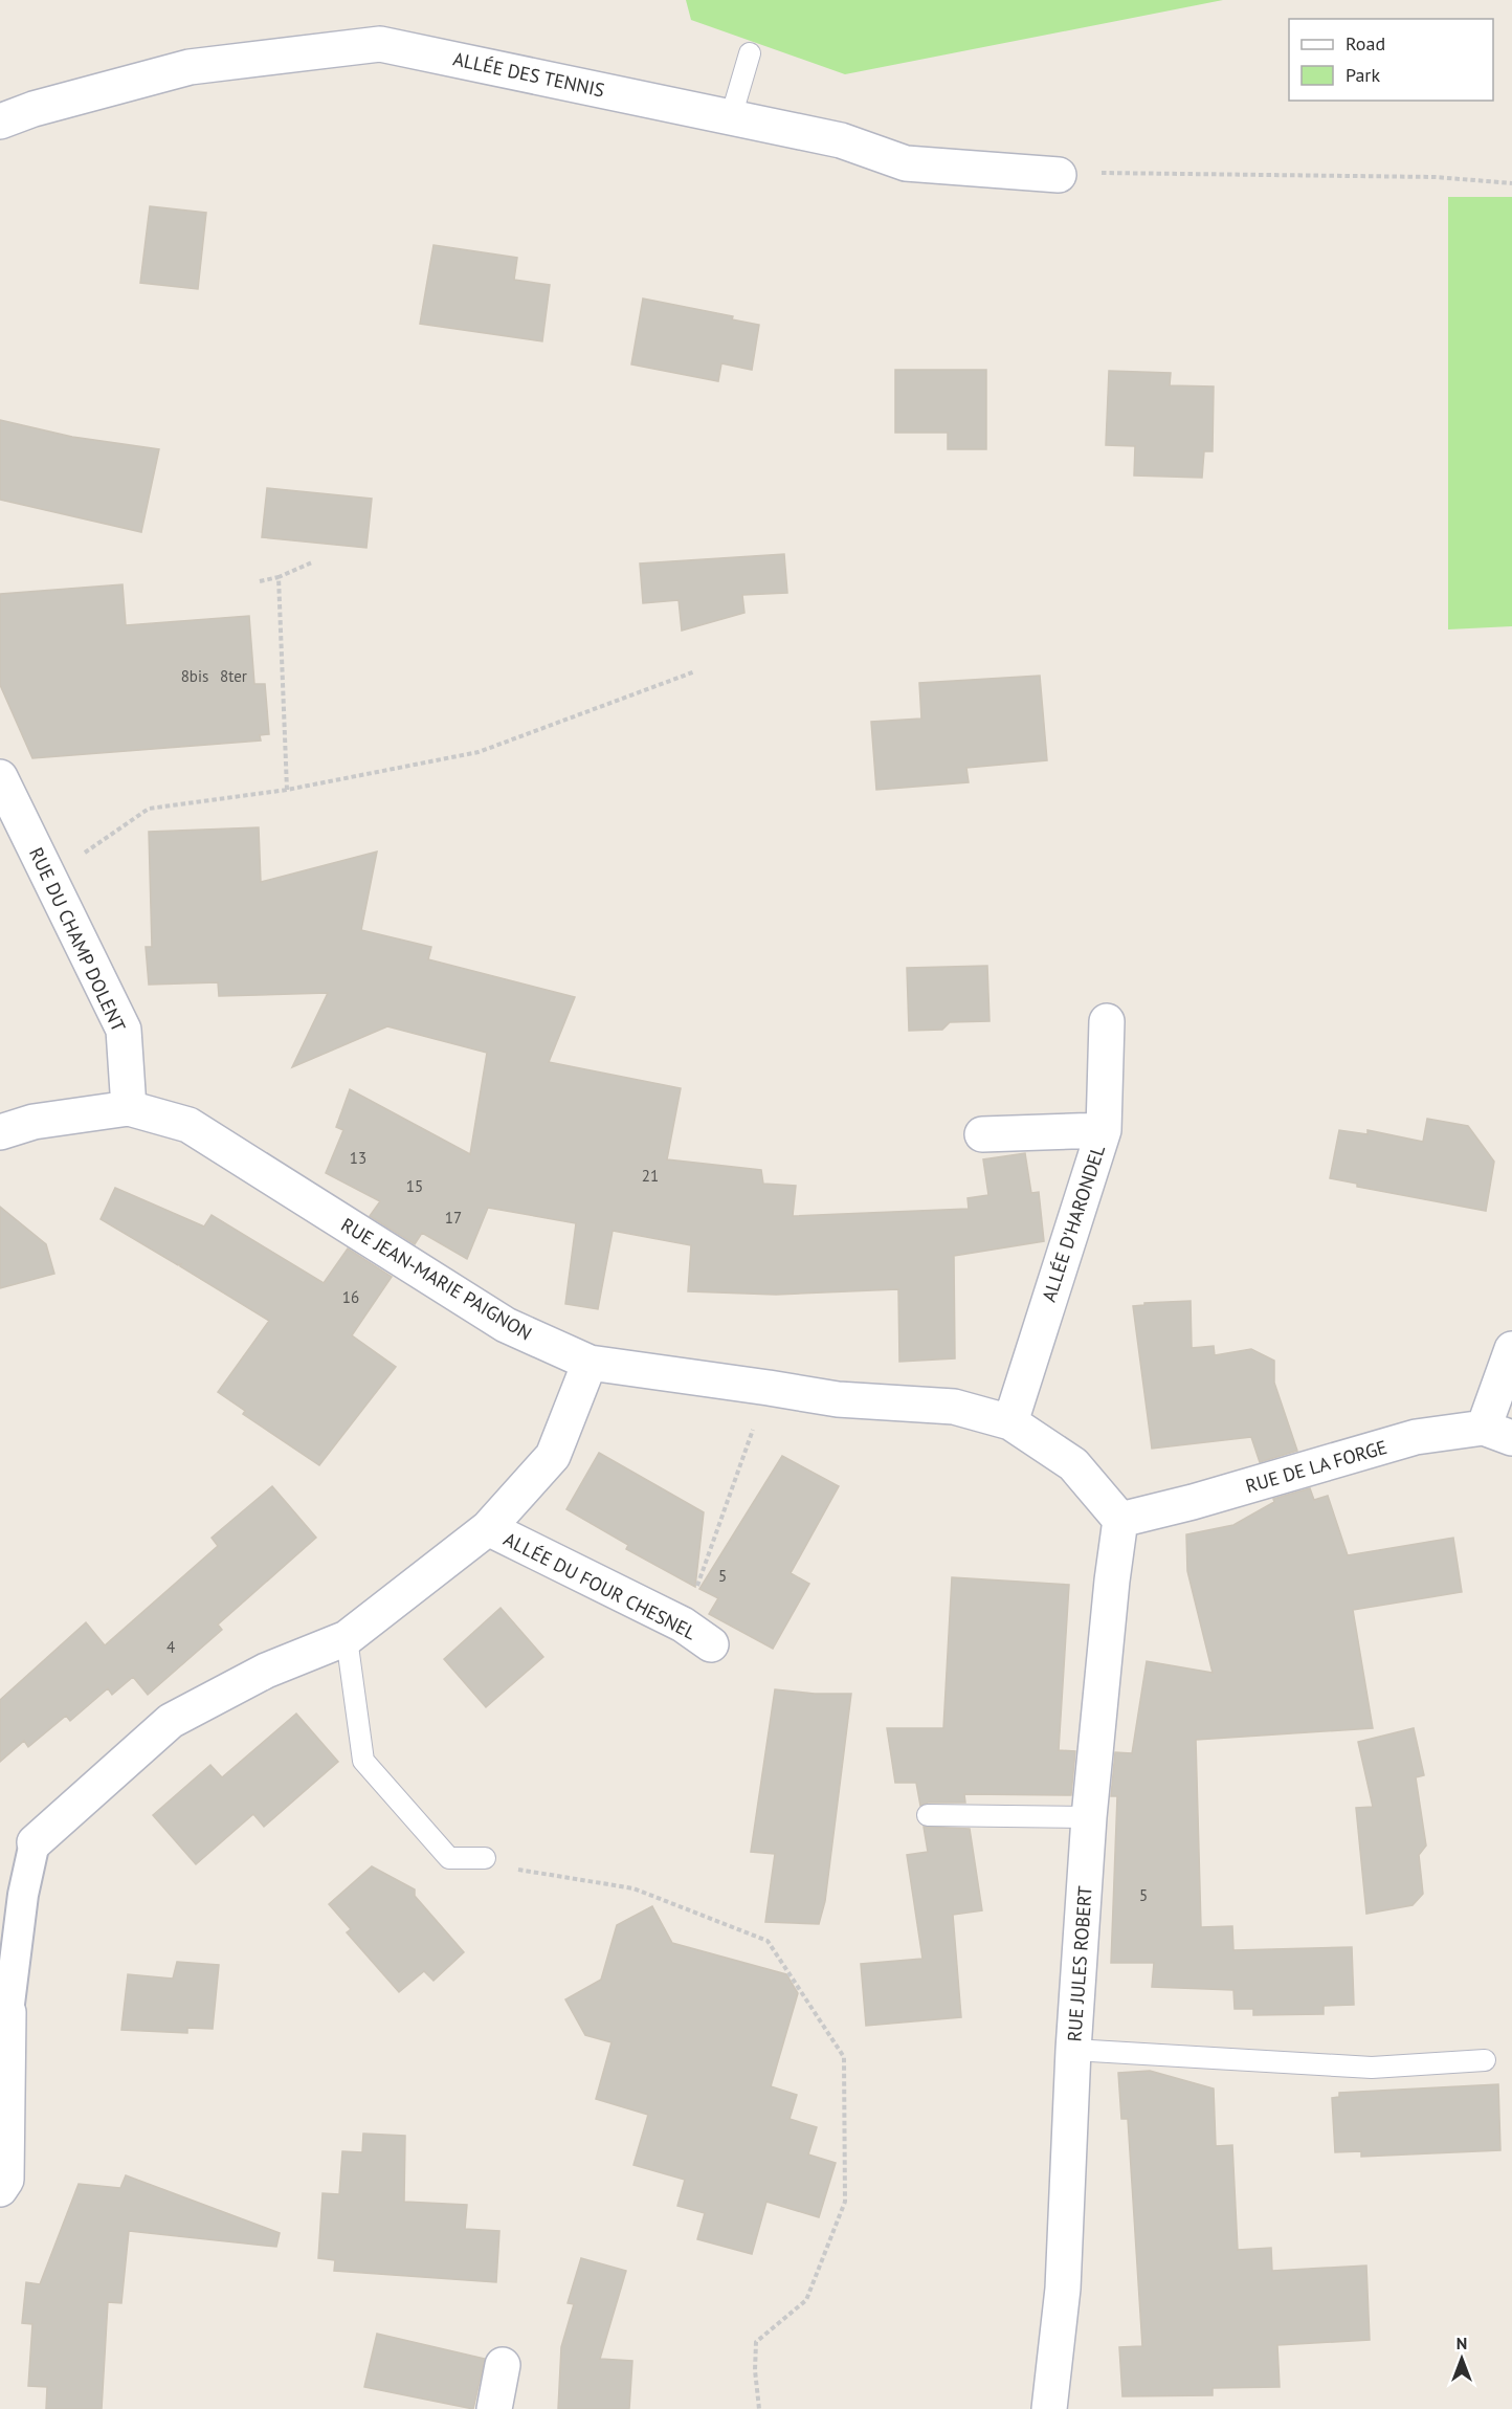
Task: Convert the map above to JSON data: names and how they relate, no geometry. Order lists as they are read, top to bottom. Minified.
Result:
{"streets":{"street":["ALLÉE DES TENNIS","RUE DU CHAMP DOLENT","ALLÉE D'HARONDEL","RUE JEAN-MARIE PAIGNON","RUE DE LA FORGE","ALLÉE DU FOUR CHESNEL","RUE JULES ROBERT"]},"crossings":[["RUE DU CHAMP DOLENT","RUE JEAN-MARIE PAIGNON"],["ALLÉE D'HARONDEL","RUE JEAN-MARIE PAIGNON"],["RUE JEAN-MARIE PAIGNON","RUE DE LA FORGE"],["RUE JEAN-MARIE PAIGNON","ALLÉE DU FOUR CHESNEL"],["RUE JEAN-MARIE PAIGNON","RUE JULES ROBERT"],["RUE DE LA FORGE","RUE JULES ROBERT"]],"house_numbers":["8bis","8ter","13","21","15","17","16","5","4","5"],"legend":["Road","Park"],"north":"top"}
